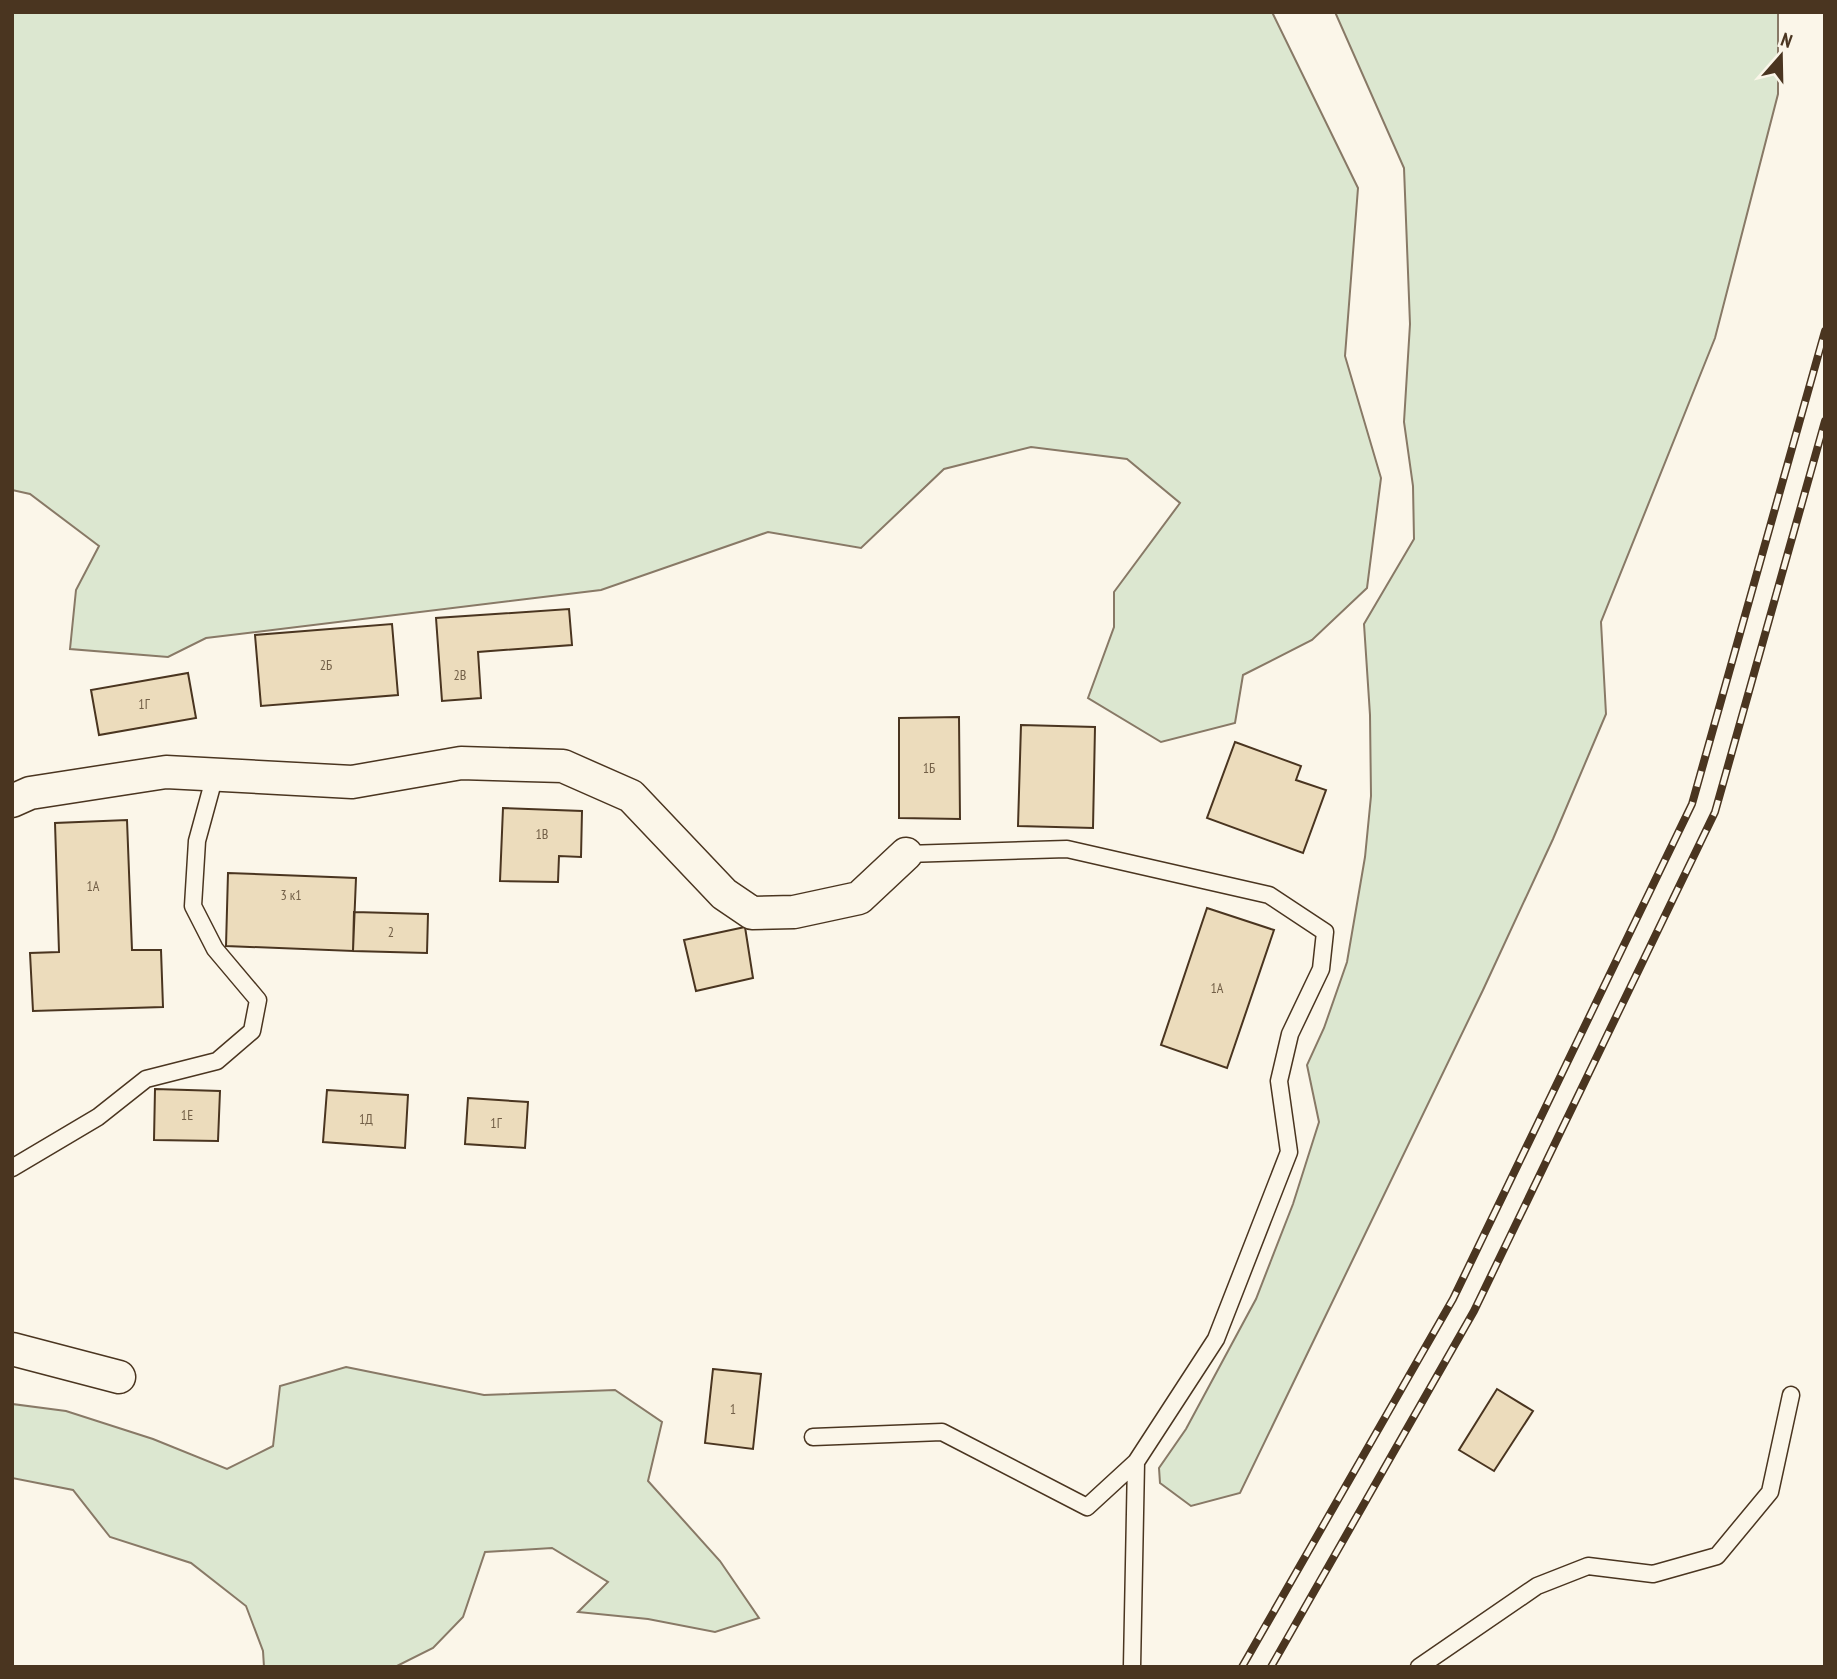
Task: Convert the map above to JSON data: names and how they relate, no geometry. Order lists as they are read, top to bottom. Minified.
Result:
{"house_numbers":["2Б","2В","1Г","1Б","1В","1А","3 к1","2","1А","1Е","1Д","1Г","1"],"north":"top"}
